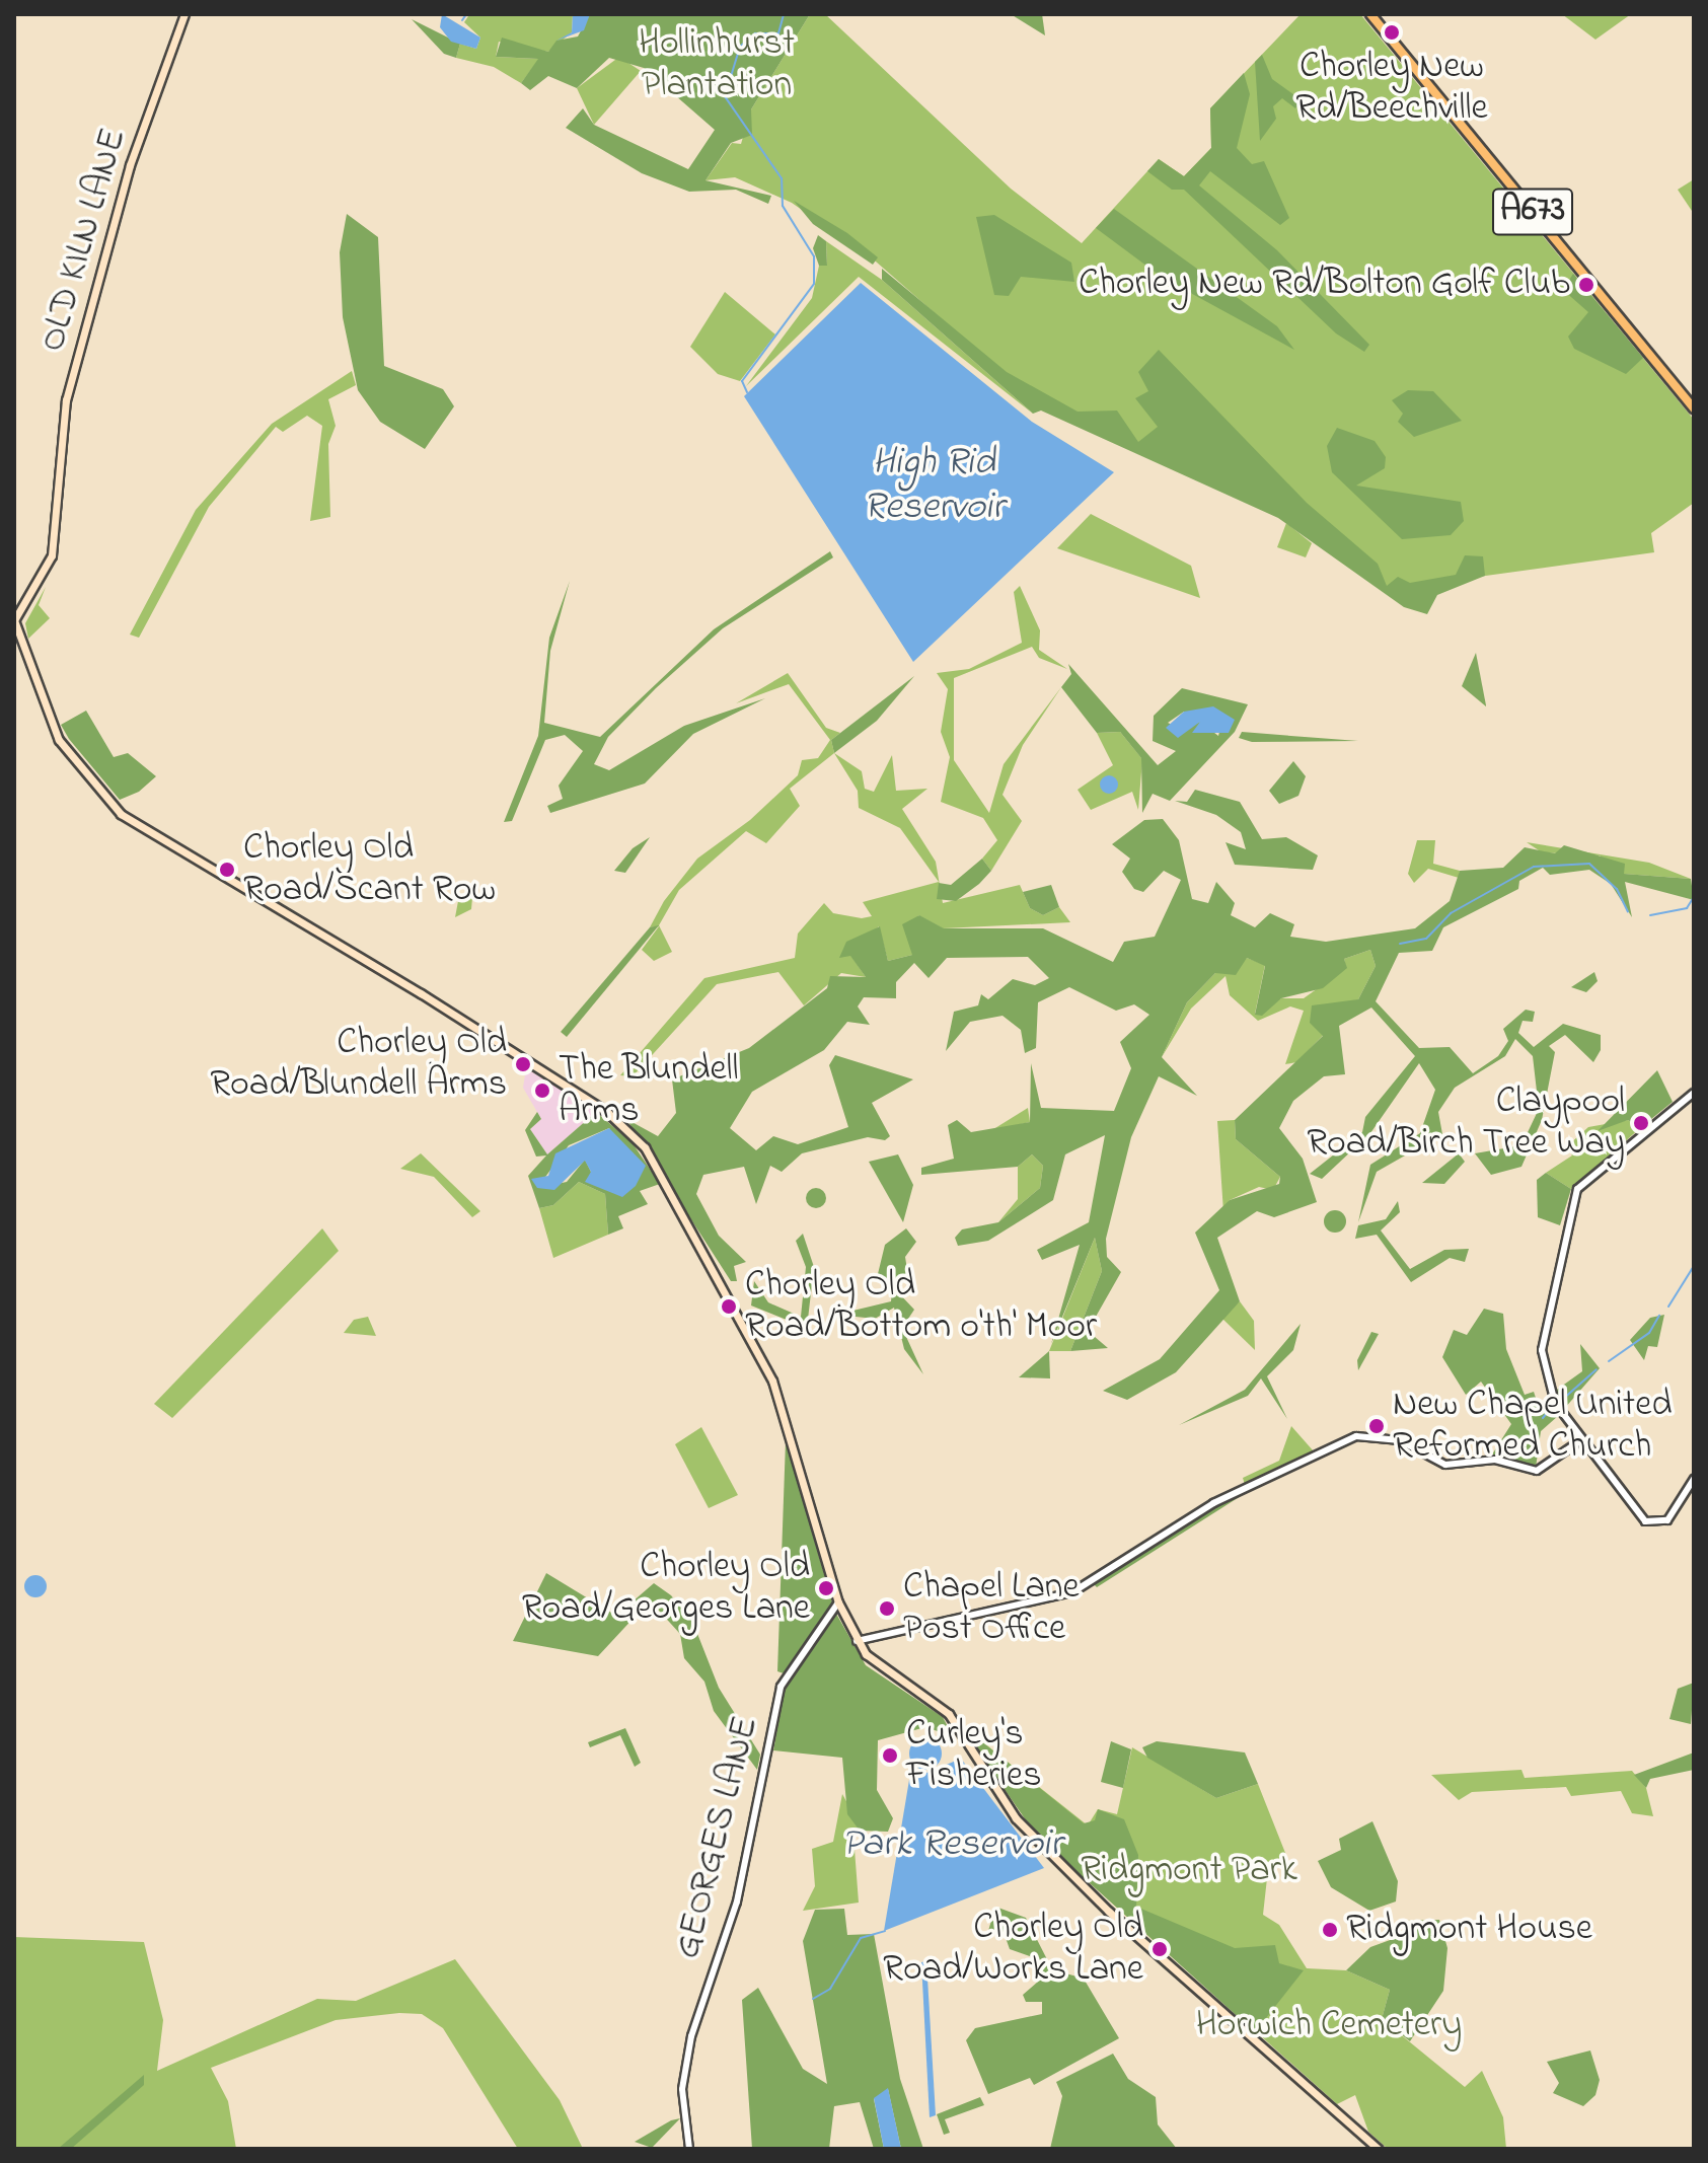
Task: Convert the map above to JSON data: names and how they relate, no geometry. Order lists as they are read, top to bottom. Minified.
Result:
{"streets":{"highway":["A673"],"main road":["OLD KILN LANE"],"street":["GEORGES LANE"]},"water":["High Rid Reservoir","Park Reservoir"],"parks":["Hollinhurst Plantation","Ridgmont Park","Horwich Cemetery"],"places":["Chorley New Rd/Beechville","Chorley New Rd/Bolton Golf Club","Chorley Old Road/Scant Row","Chorley Old Road/Blundell Arms","The Blundell Arms","Claypool Road/Birch Tree Way","Chorley Old Road/Bottom o'th' Moor","New Chapel United Reformed Church","Chorley Old Road/Georges Lane","Chapel Lane Post Office","Curley's Fisheries","Ridgmont House","Chorley Old Road/Works Lane"]}
